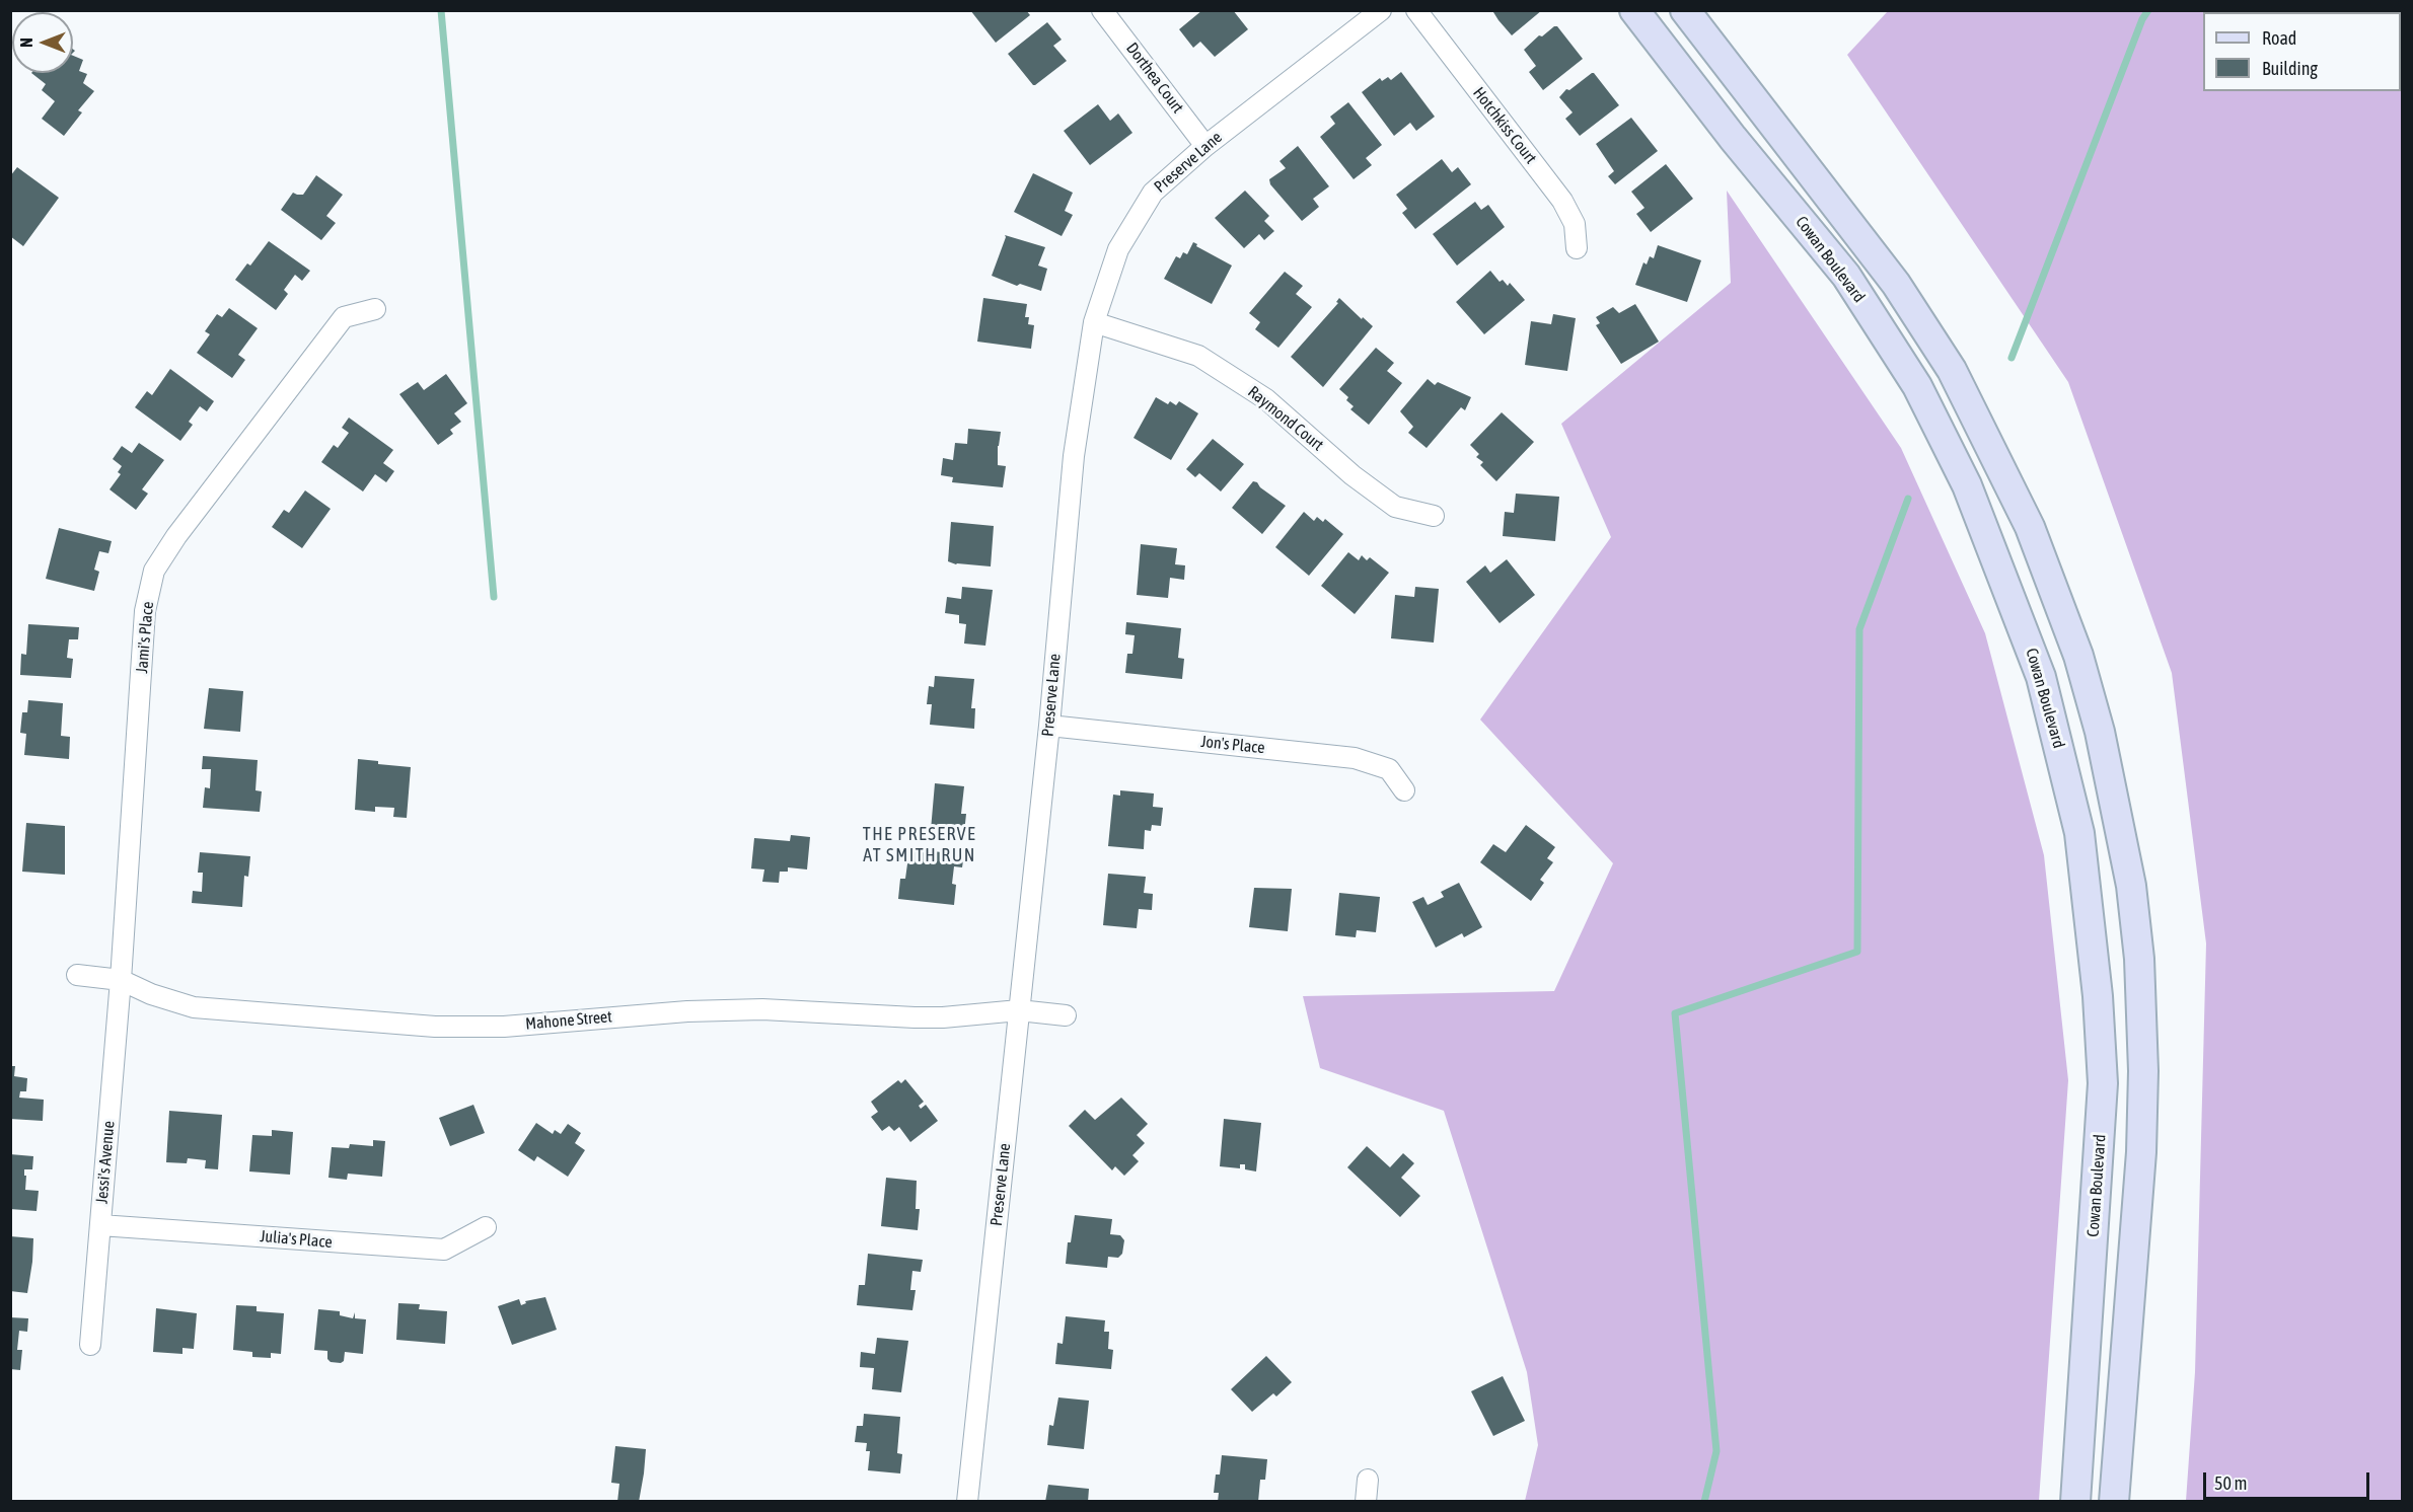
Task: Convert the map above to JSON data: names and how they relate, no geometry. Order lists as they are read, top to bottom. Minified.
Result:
{"streets":{"main road":["Cowan Boulevard"],"street":["Dorthea Court","Hotchkiss Court","Preserve Lane","Raymond Court","Jami's Place","Jon's Place","Mahone Street","Jessi's Avenue","Julia's Place"]},"crossings":[["Dorthea Court","Preserve Lane"],["Preserve Lane","Raymond Court"],["Preserve Lane","Jon's Place"],["Preserve Lane","Mahone Street"],["Jami's Place","Mahone Street"],["Jami's Place","Jessi's Avenue"],["Mahone Street","Jessi's Avenue"],["Jessi's Avenue","Julia's Place"]],"districts":["THE PRESERVE AT SMITH RUN"],"legend":["Road","Building"],"scale_bar":"50 m","north":"left"}
